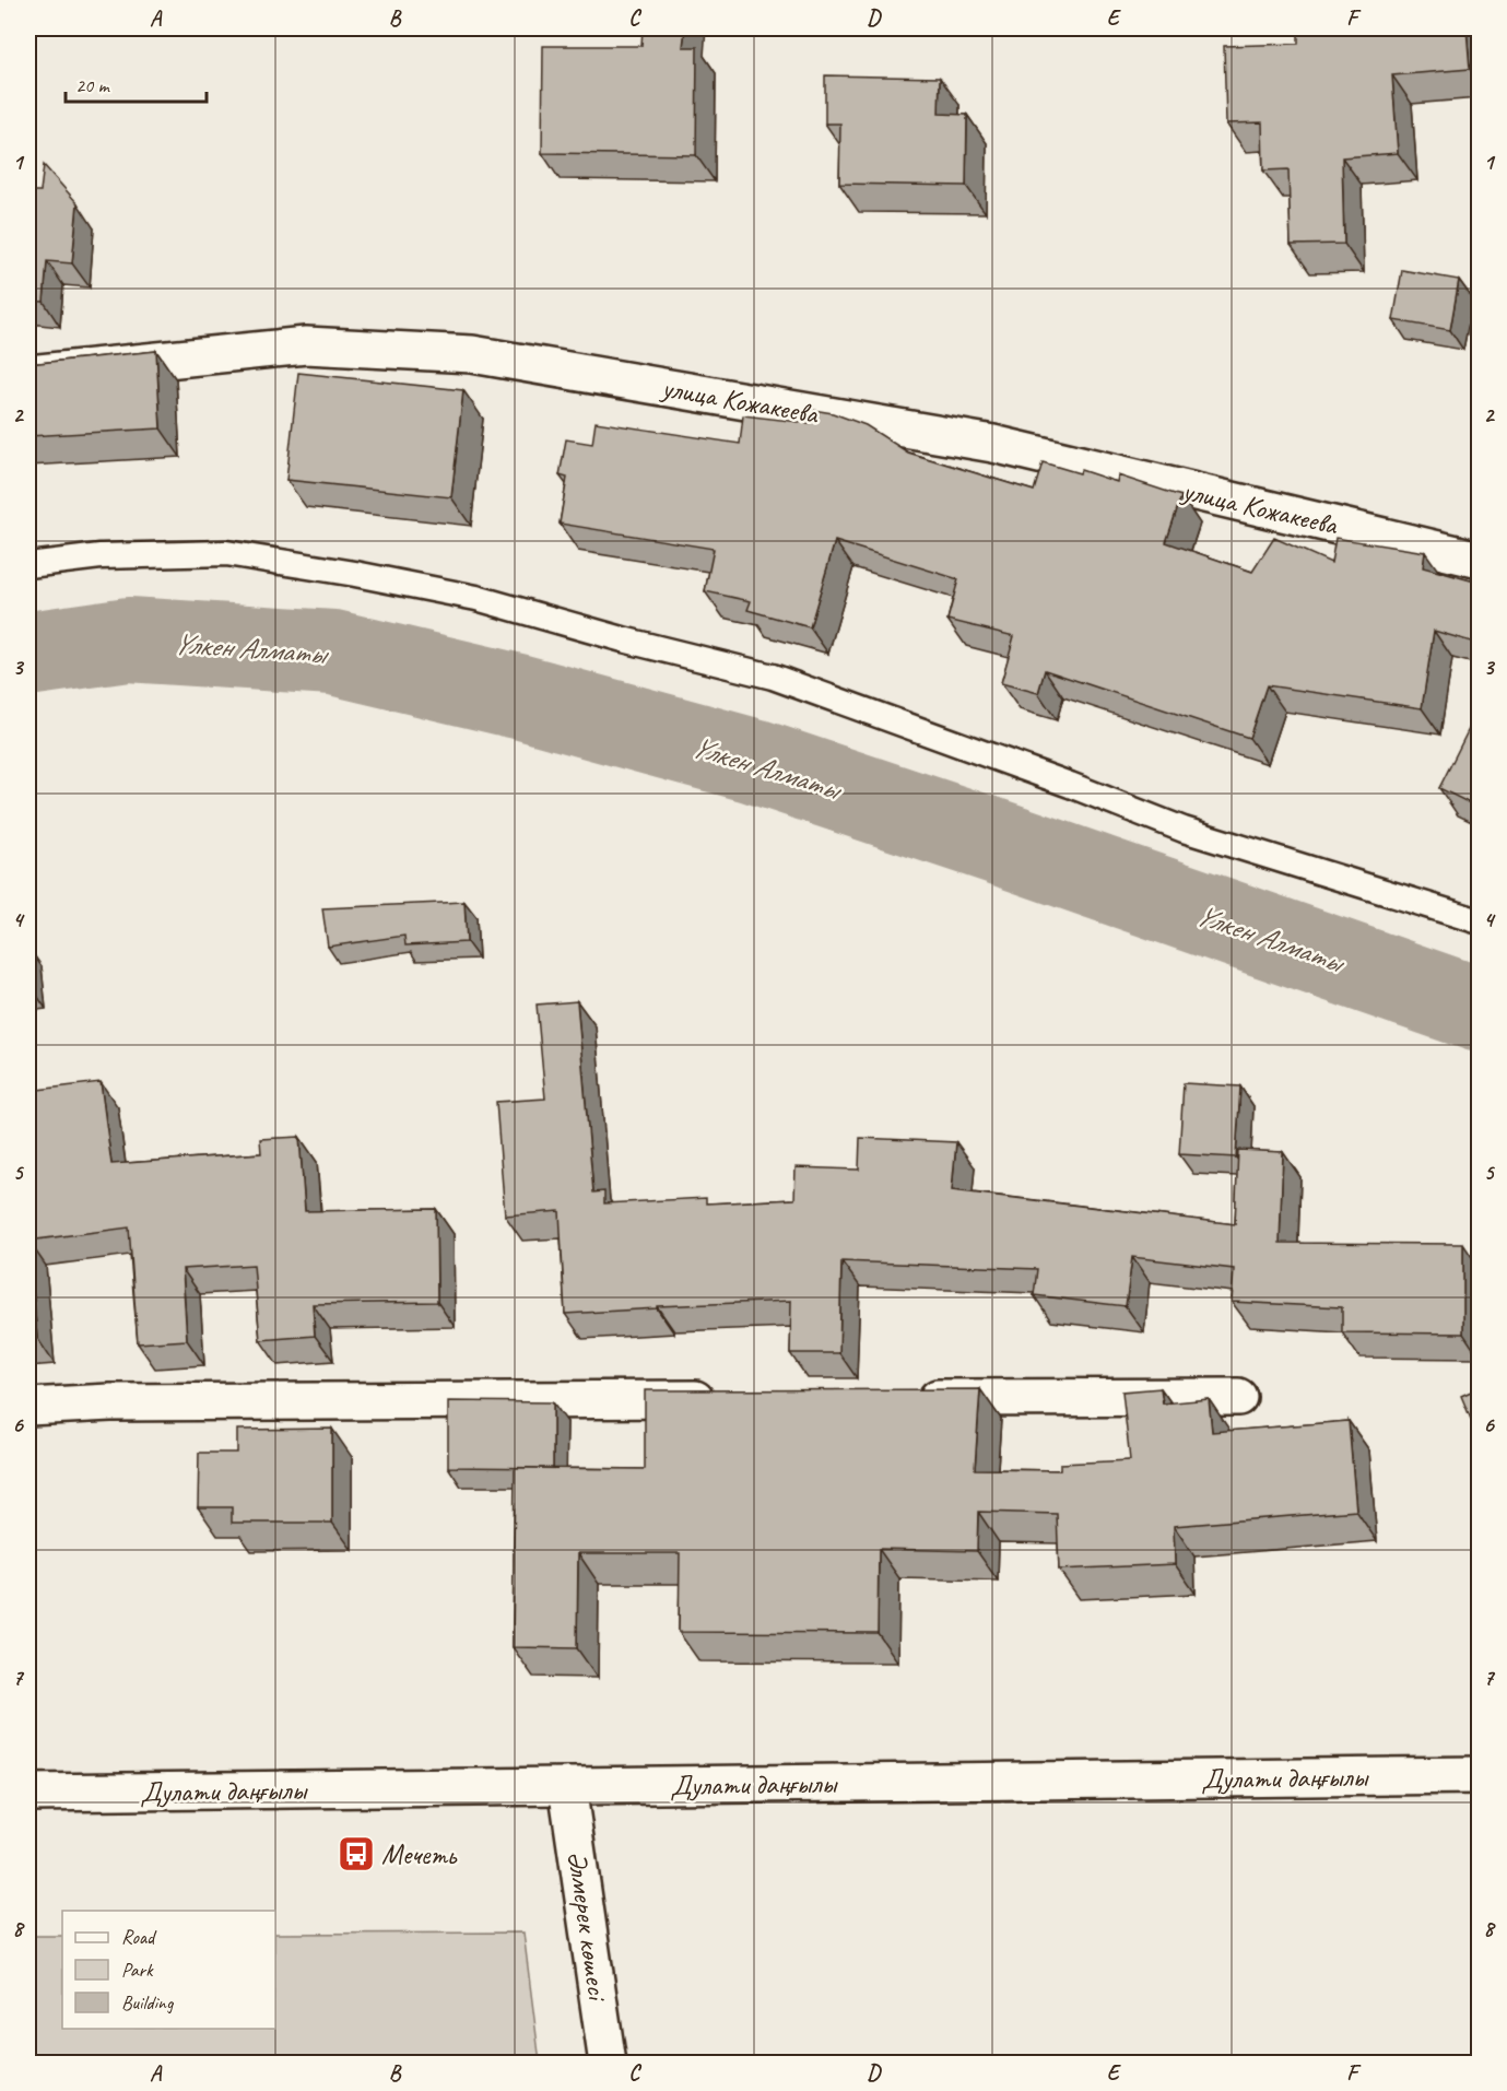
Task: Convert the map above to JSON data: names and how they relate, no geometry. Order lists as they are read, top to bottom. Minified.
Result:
{"streets":{"street":["улица Кожакеева","Дулати даңғылы","Әлмерек көшесі"]},"crossings":[["Дулати даңғылы","Әлмерек көшесі"]],"water":["Үлкен Алматы"],"places":{"bus stop":["Мечеть"]},"legend":["Road","Park","Building"],"scale_bar":"20 m","grid":{"columns":["A","B","C","D","E","F"],"rows":["1","2","3","4","5","6","7","8"]}}
